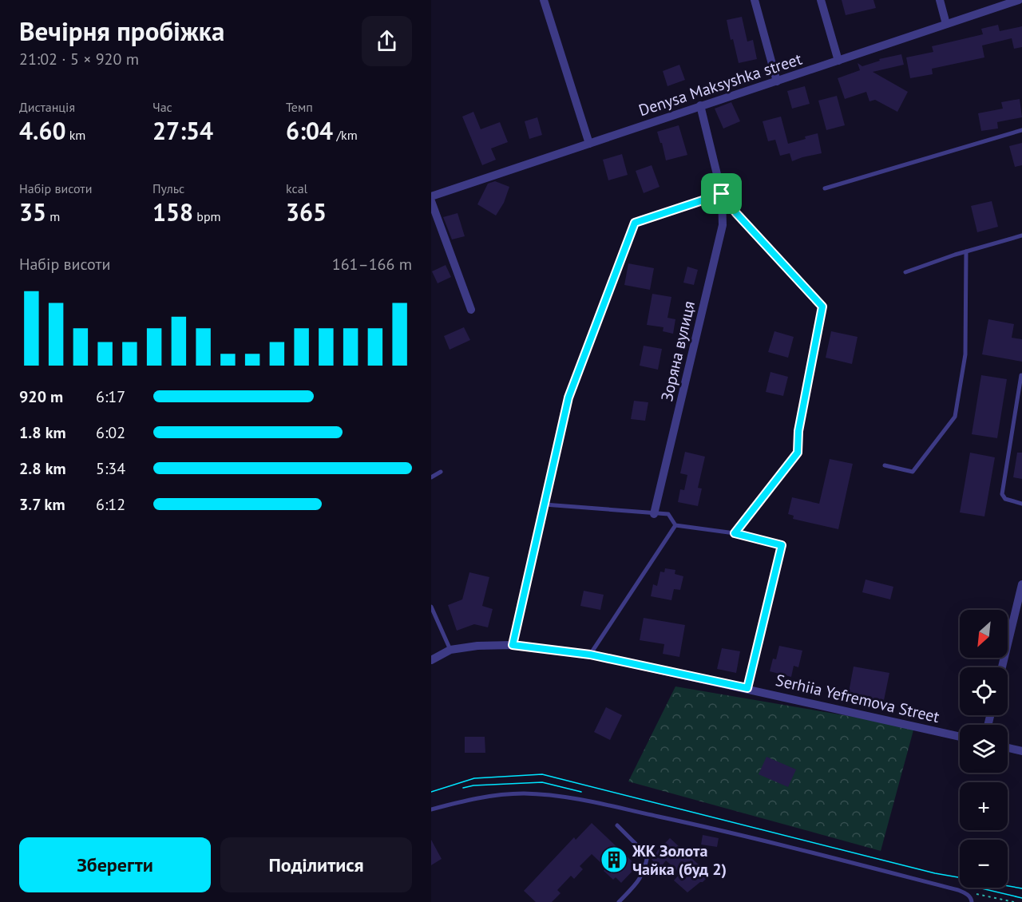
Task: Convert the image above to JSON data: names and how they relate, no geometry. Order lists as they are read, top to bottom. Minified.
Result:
{"streets":{"street":["Denysa Maksyshka street","Зоряна вулиця","Serhiia Yefremova Street"]},"places":{"building":["ЖК Золота Чайка (буд 2)"]},"north":"bottom left","page":{"heading":["Вечірня пробіжка","21:02 · 5 × 920 m"],"stats":[["Дистанція","4.60 km"],["Час","27:54"],["Темп","6:04 /km"],["Набір висоти","35 m"],["Пульс","158 bpm"],["kcal","365"]],"chart":["Набір висоти","161–166 m"],"list":[{"name":"920 m","note":"6:17"},{"name":"1.8 km","note":"6:02"},{"name":"2.8 km","note":"5:34"},{"name":"3.7 km","note":"6:12"}],"map_buttons":["+","−"],"buttons":["Зберегти","Поділитися"]}}
